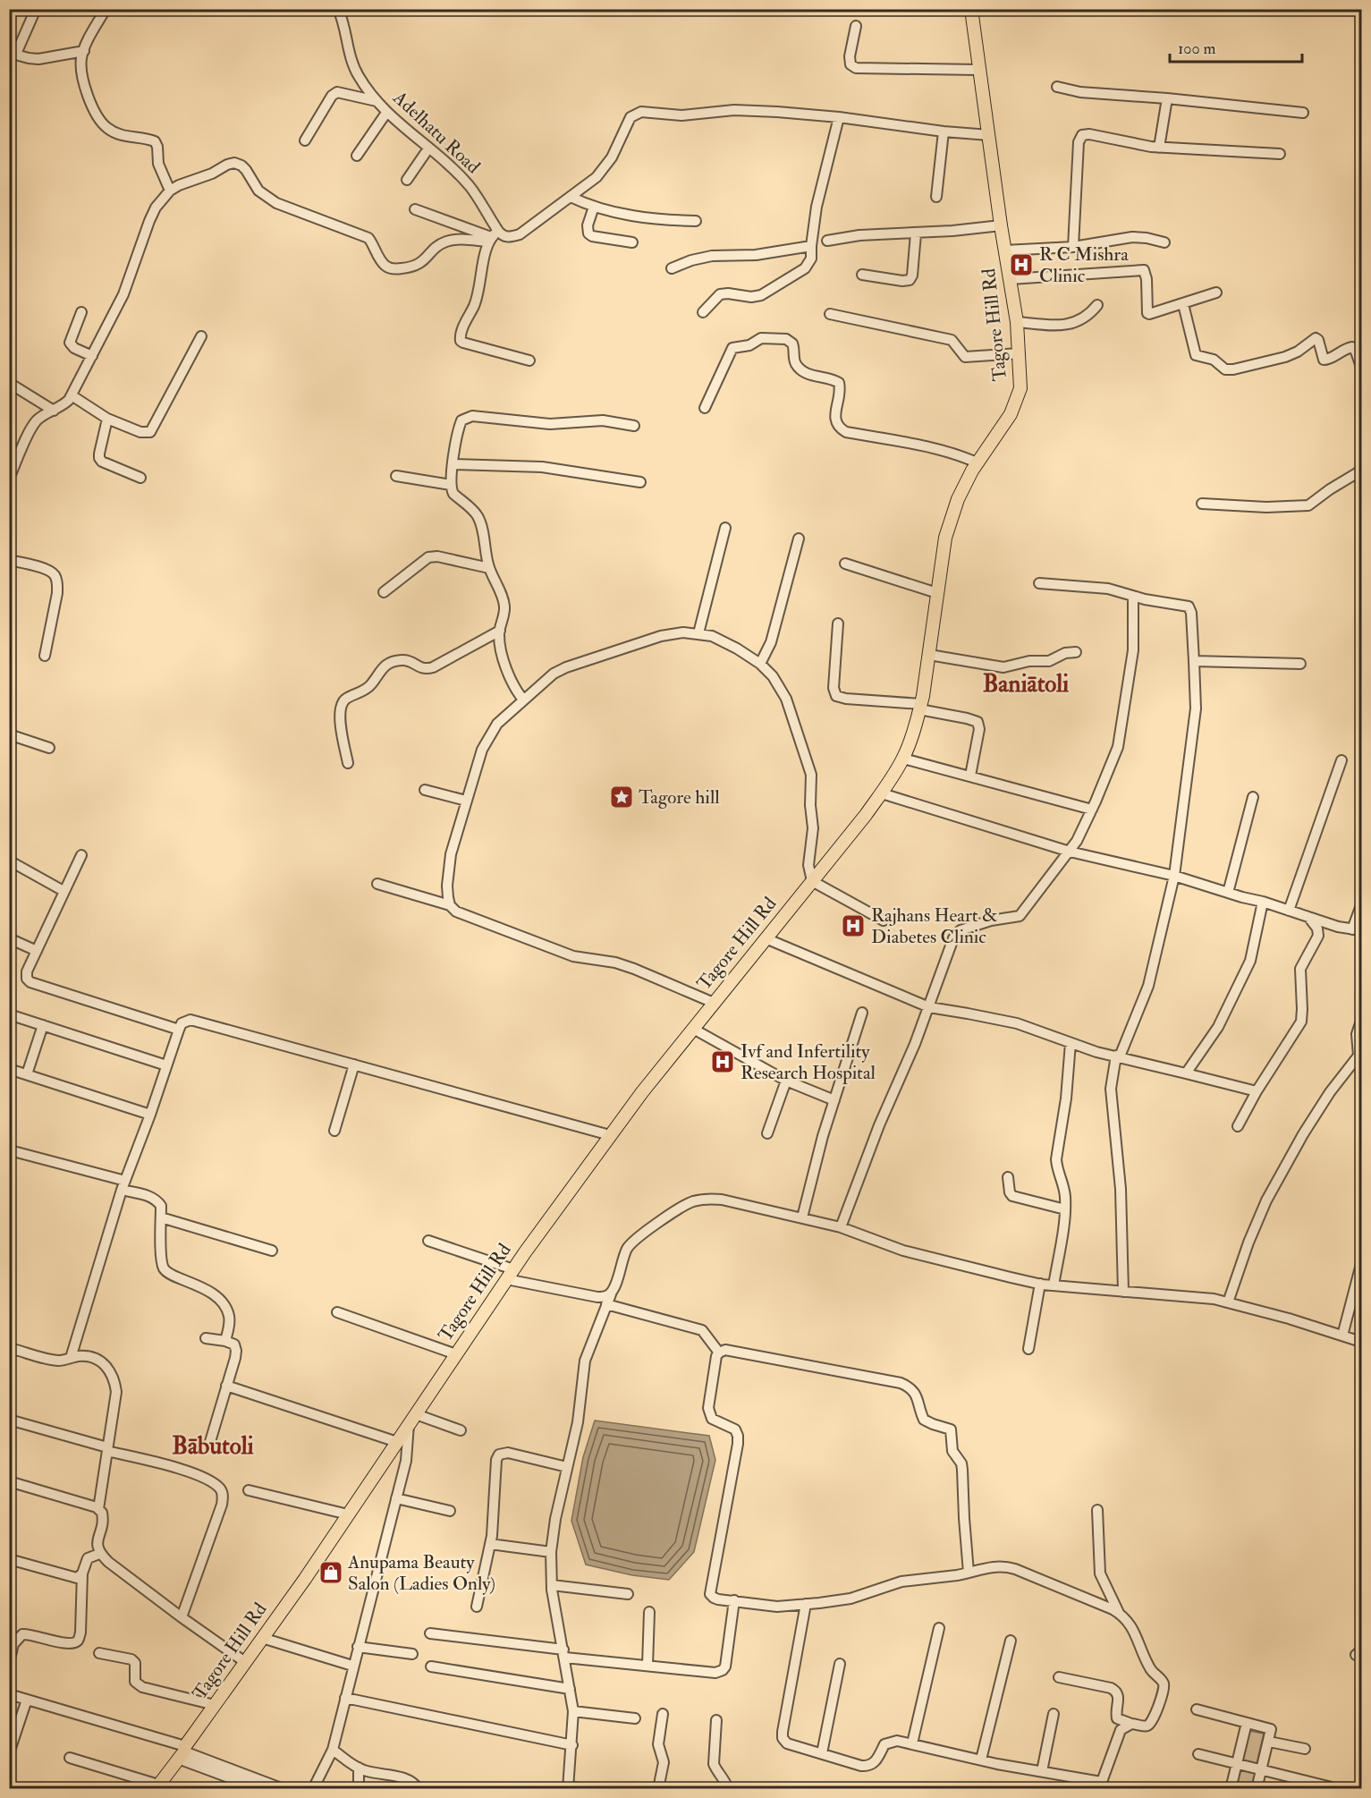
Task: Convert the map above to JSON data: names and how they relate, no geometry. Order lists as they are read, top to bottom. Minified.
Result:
{"streets":{"main road":["Tagore Hill Rd"],"street":["Adelhatu Road"]},"districts":["Baniātoli","Bābutoli"],"places":{"hospital":["R C Mishra Clinic","Rajhans Heart & Diabetes Clinic","Ivf and Infertility Research Hospital"],"place":["Tagore hill"],"shop":["Anupama Beauty Salon (Ladies Only)"]},"scale_bar":"100 m"}
